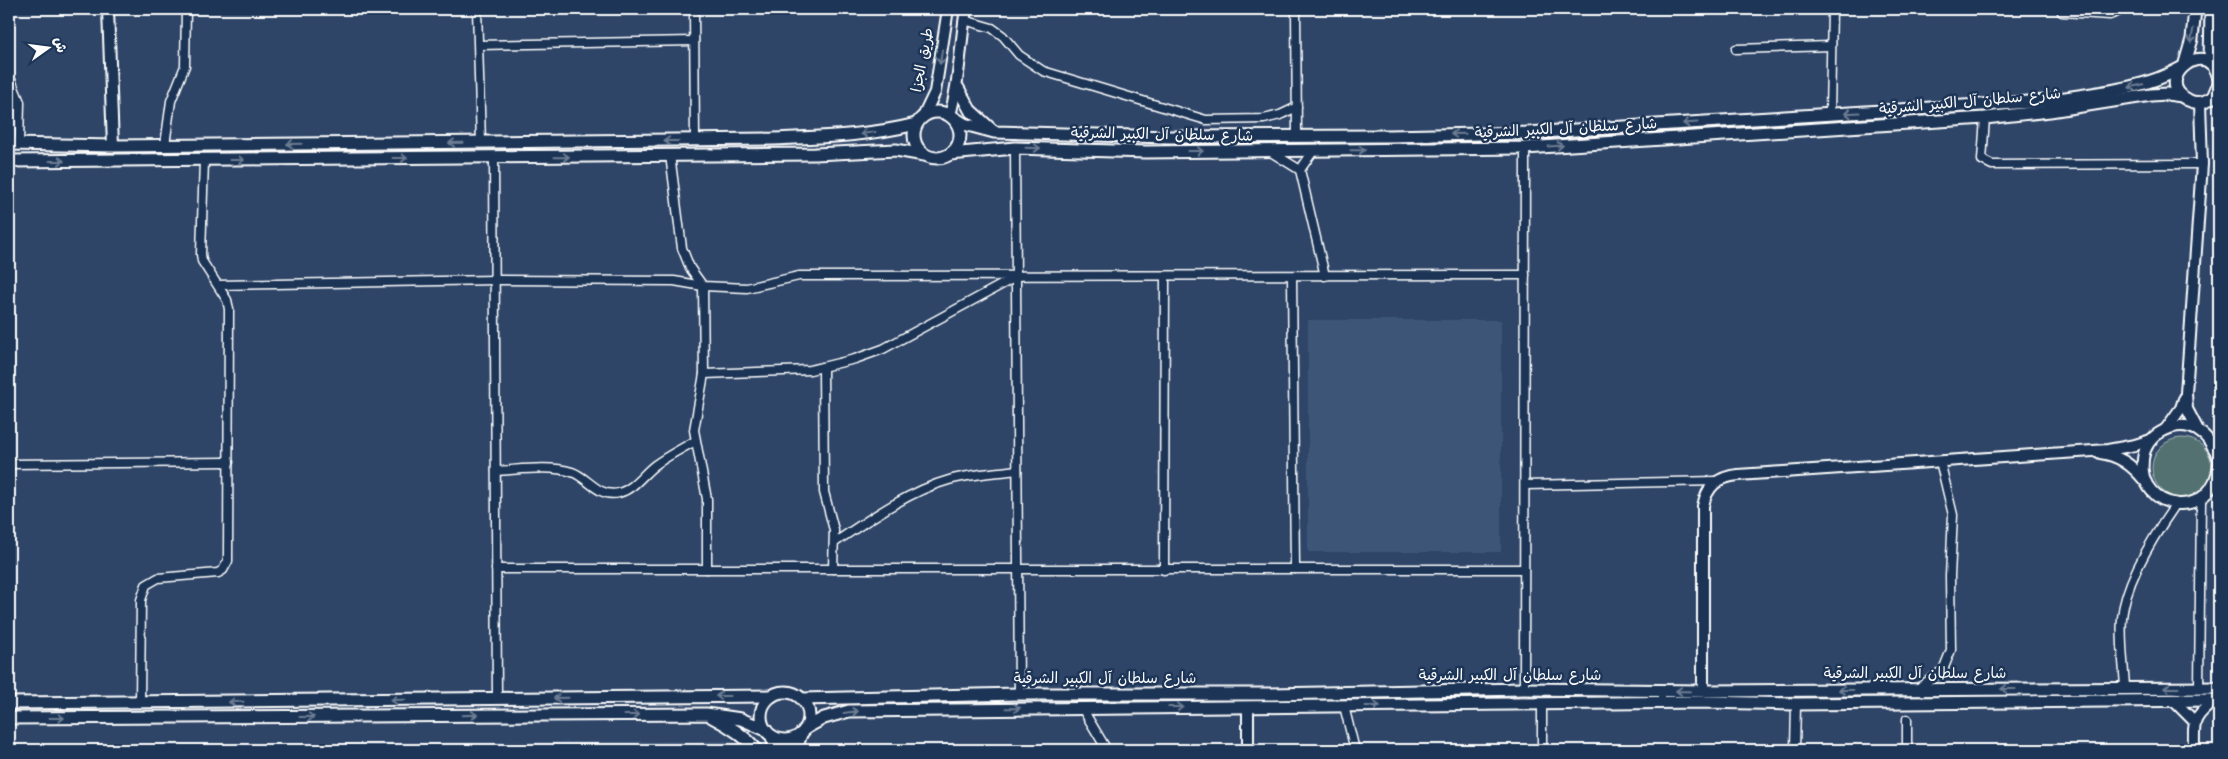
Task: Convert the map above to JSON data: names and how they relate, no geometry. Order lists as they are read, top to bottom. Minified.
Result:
{"streets":{"main road":["شارع سلطان آل الكبير الشرقية"],"street":["طريق الجزا"]},"crossings":[["طريق الجزا","شارع سلطان آل الكبير الشرقية"]],"north":"right"}
